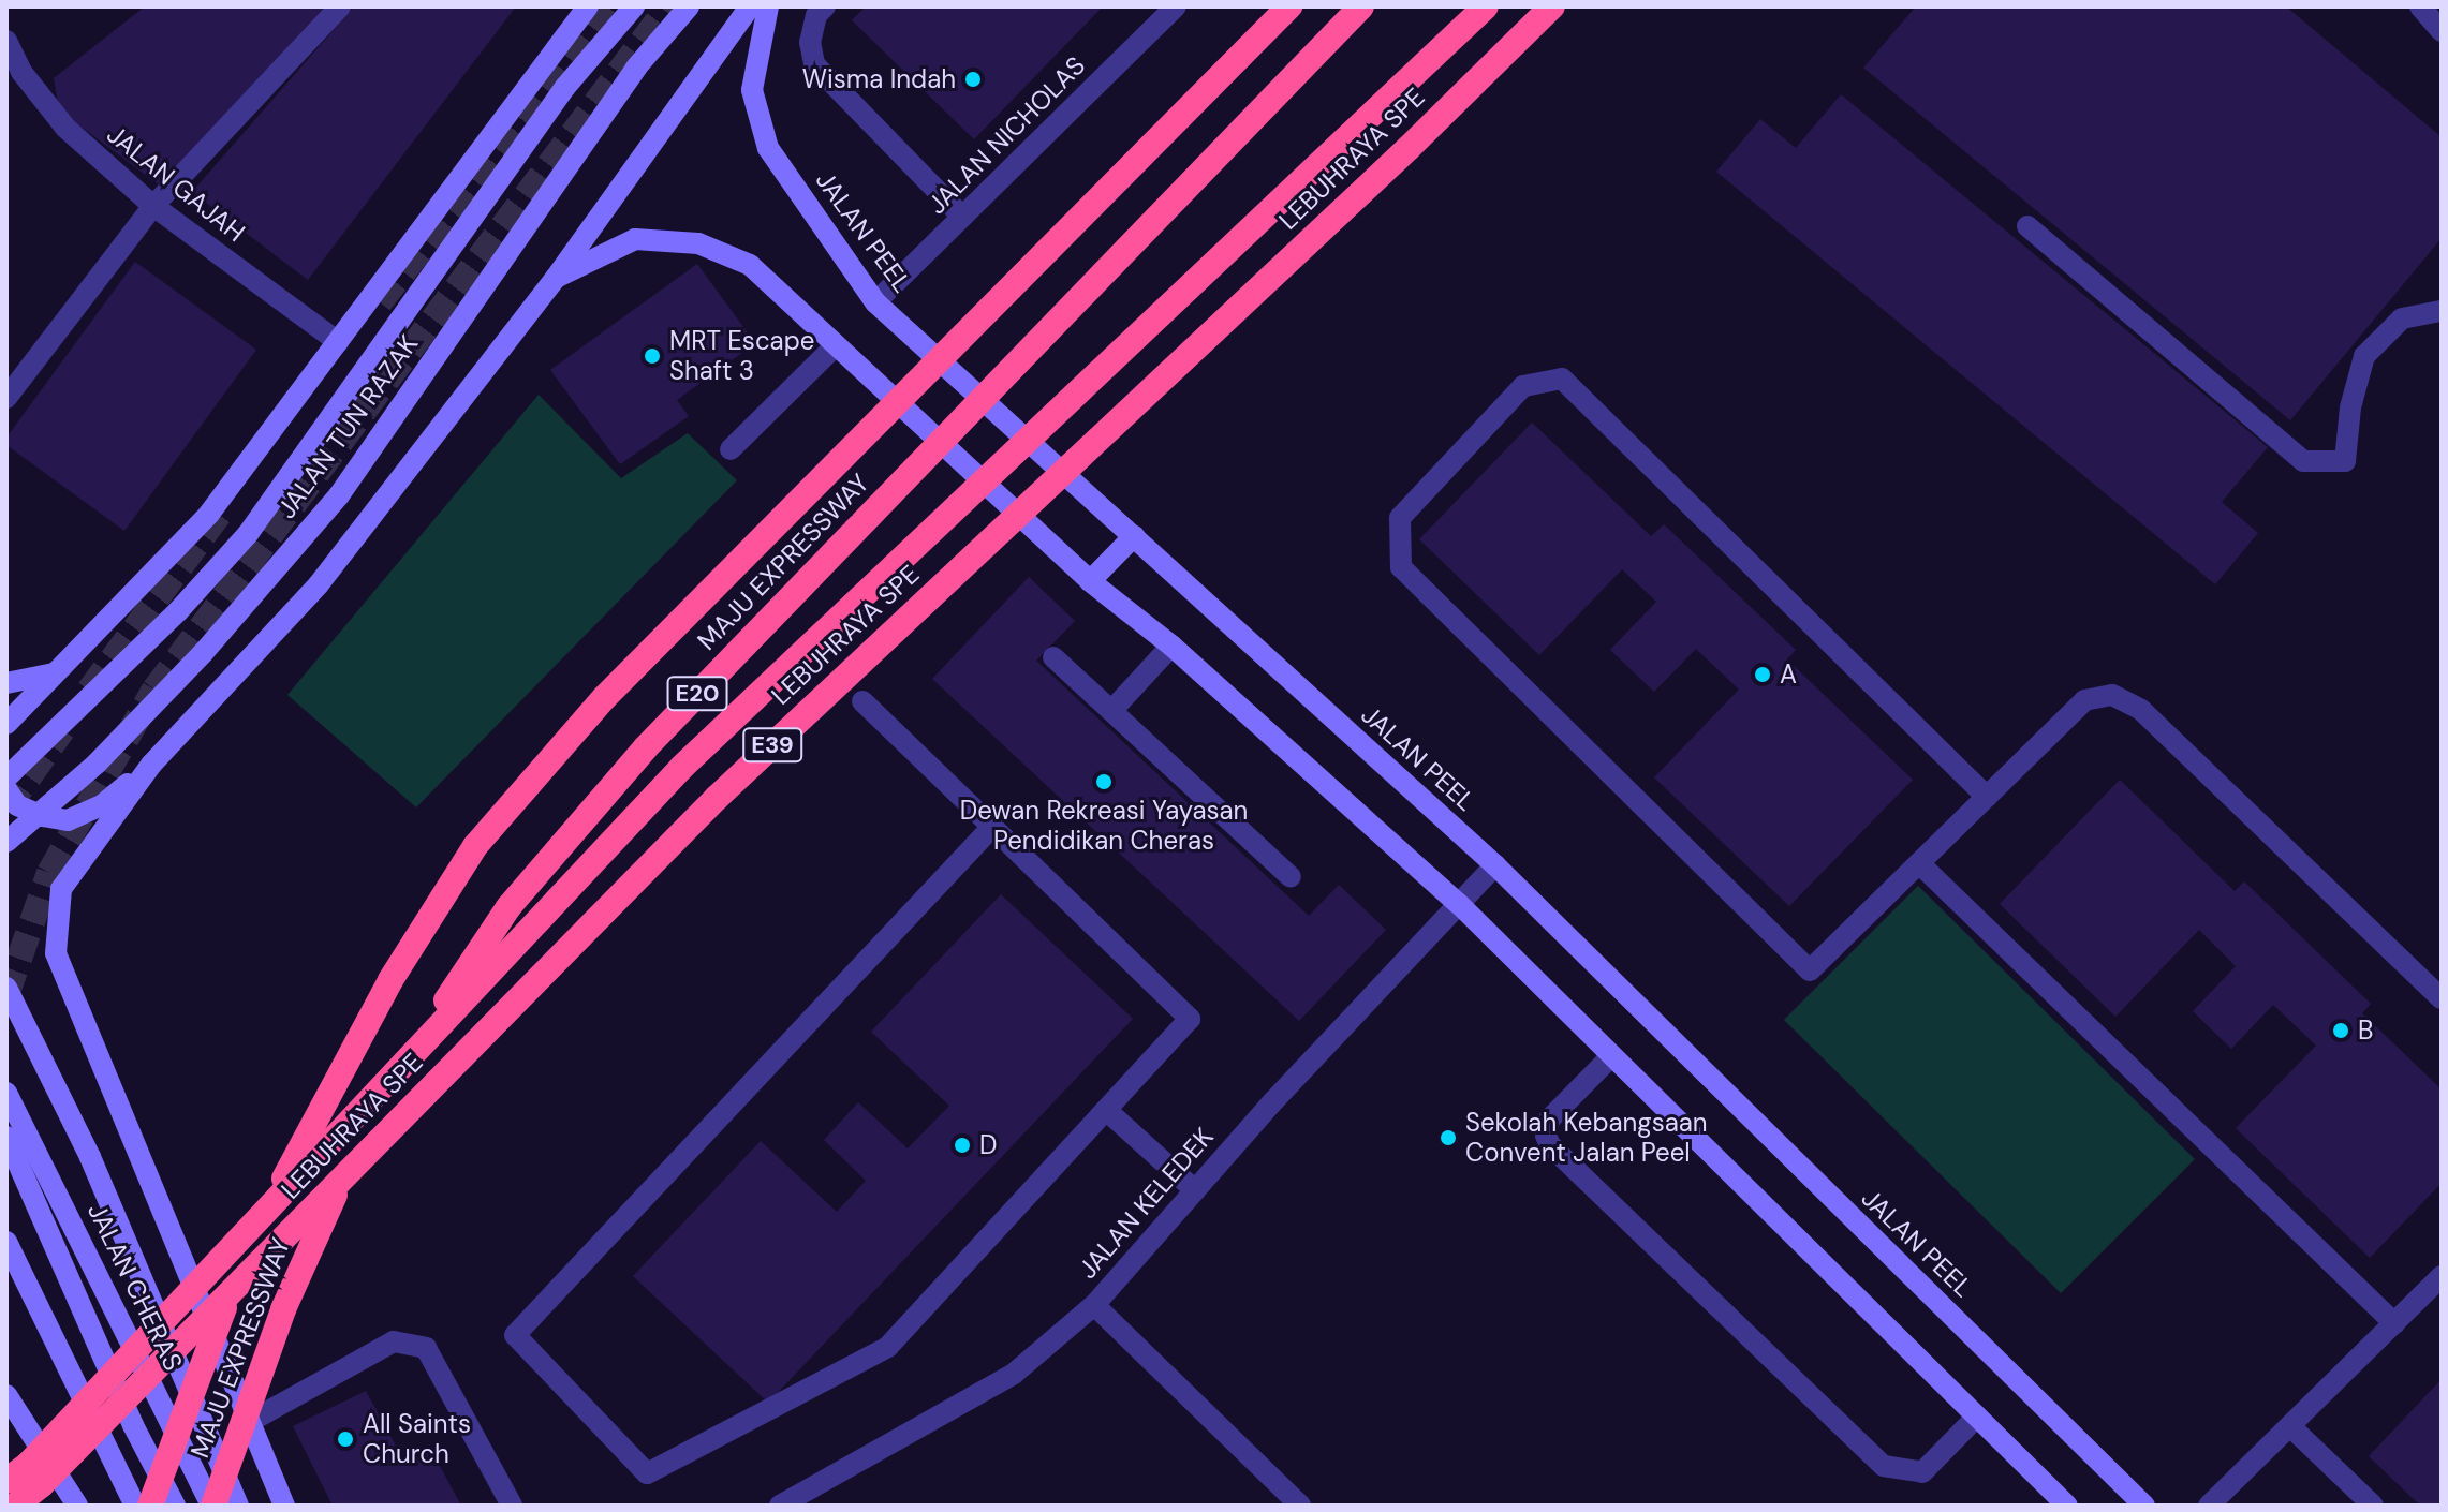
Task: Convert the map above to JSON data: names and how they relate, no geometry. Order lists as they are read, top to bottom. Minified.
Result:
{"streets":{"highway":["LEBUHRAYA SPE","MAJU EXPRESSWAY","E20","E39"],"street":["JALAN NICHOLAS","JALAN GAJAH","JALAN PEEL","JALAN TUN RAZAK","JALAN KELEDEK","JALAN CHERAS"]},"crossings":[["JALAN NICHOLAS","JALAN PEEL"],["JALAN PEEL","JALAN KELEDEK"],["MAJU EXPRESSWAY","JALAN CHERAS"]],"places":["Wisma Indah","MRT Escape Shaft 3","A","Dewan Rekreasi Yayasan Pendidikan Cheras","B","Sekolah Kebangsaan Convent Jalan Peel","D","All Saints Church"]}
